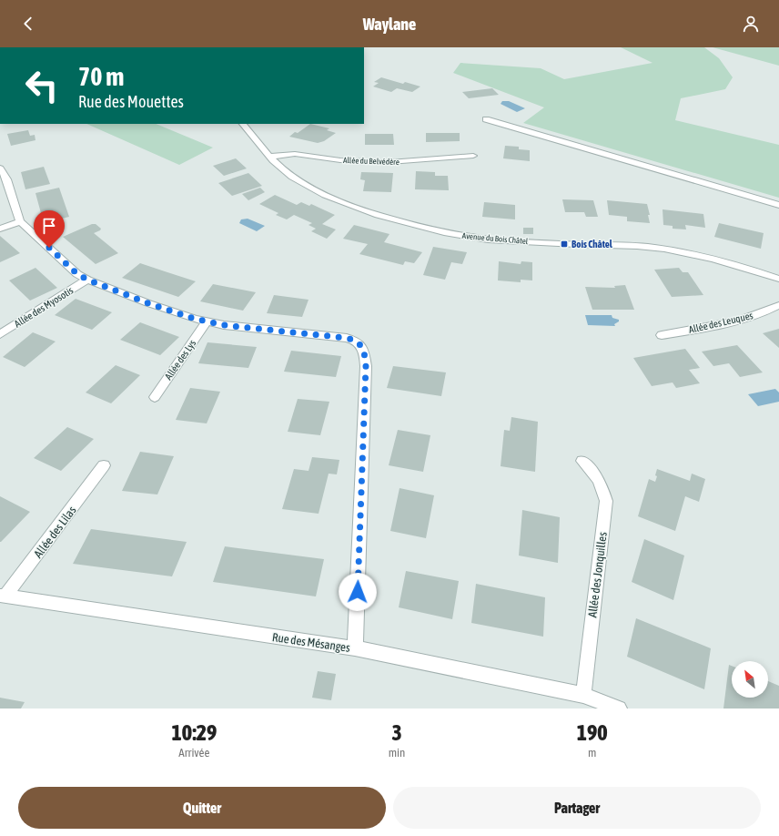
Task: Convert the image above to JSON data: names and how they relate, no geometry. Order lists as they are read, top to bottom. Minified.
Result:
{"streets":{"street":["Allée du Belvédère","Avenue du Bois Châtel","Allée des Myosotis","Allée des Leuques","Allée des Lys","Allée des Lilas","Allée des Jonquilles","Rue des Mésanges"]},"crossings":[["Allée du Belvédère","Avenue du Bois Châtel"],["Allée des Lilas","Rue des Mésanges"],["Allée des Jonquilles","Rue des Mésanges"]],"places":{"transit":["Bois Châtel"]},"north":"top left","page":{"header":"Waylane","turn":["70 m","Rue des Mouettes"],"eta":["10:29","Arrivée","3","min","190","m"],"buttons":["Quitter","Partager"]}}
